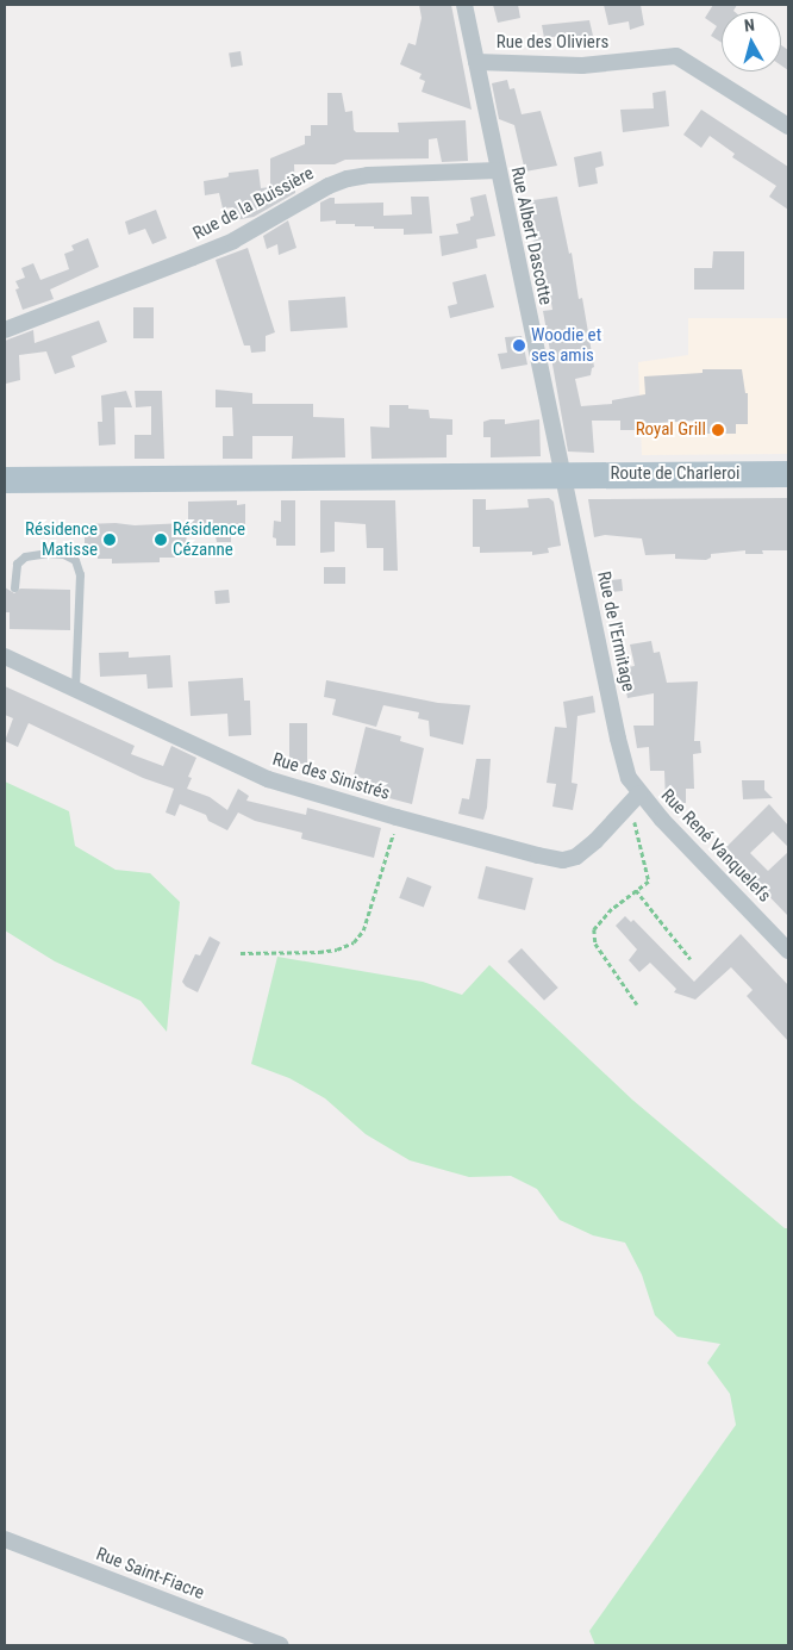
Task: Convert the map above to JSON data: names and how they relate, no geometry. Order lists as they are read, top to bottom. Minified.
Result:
{"streets":{"main road":["Route de Charleroi"],"street":["Rue des Oliviers","Rue de la Buissière","Rue Albert Dascotte","Rue de l'Ermitage","Rue des Sinistrés","Rue René Vanquelefs","Rue Saint-Fiacre"]},"crossings":[["Rue des Oliviers","Rue Albert Dascotte"],["Rue de la Buissière","Rue Albert Dascotte"],["Rue Albert Dascotte","Route de Charleroi"],["Rue Albert Dascotte","Rue de l'Ermitage"],["Route de Charleroi","Rue de l'Ermitage"],["Rue de l'Ermitage","Rue des Sinistrés"],["Rue de l'Ermitage","Rue René Vanquelefs"],["Rue des Sinistrés","Rue René Vanquelefs"]],"places":["Woodie et ses amis","Royal Grill","Résidence Matisse","Résidence Cézanne"],"north":"top"}
